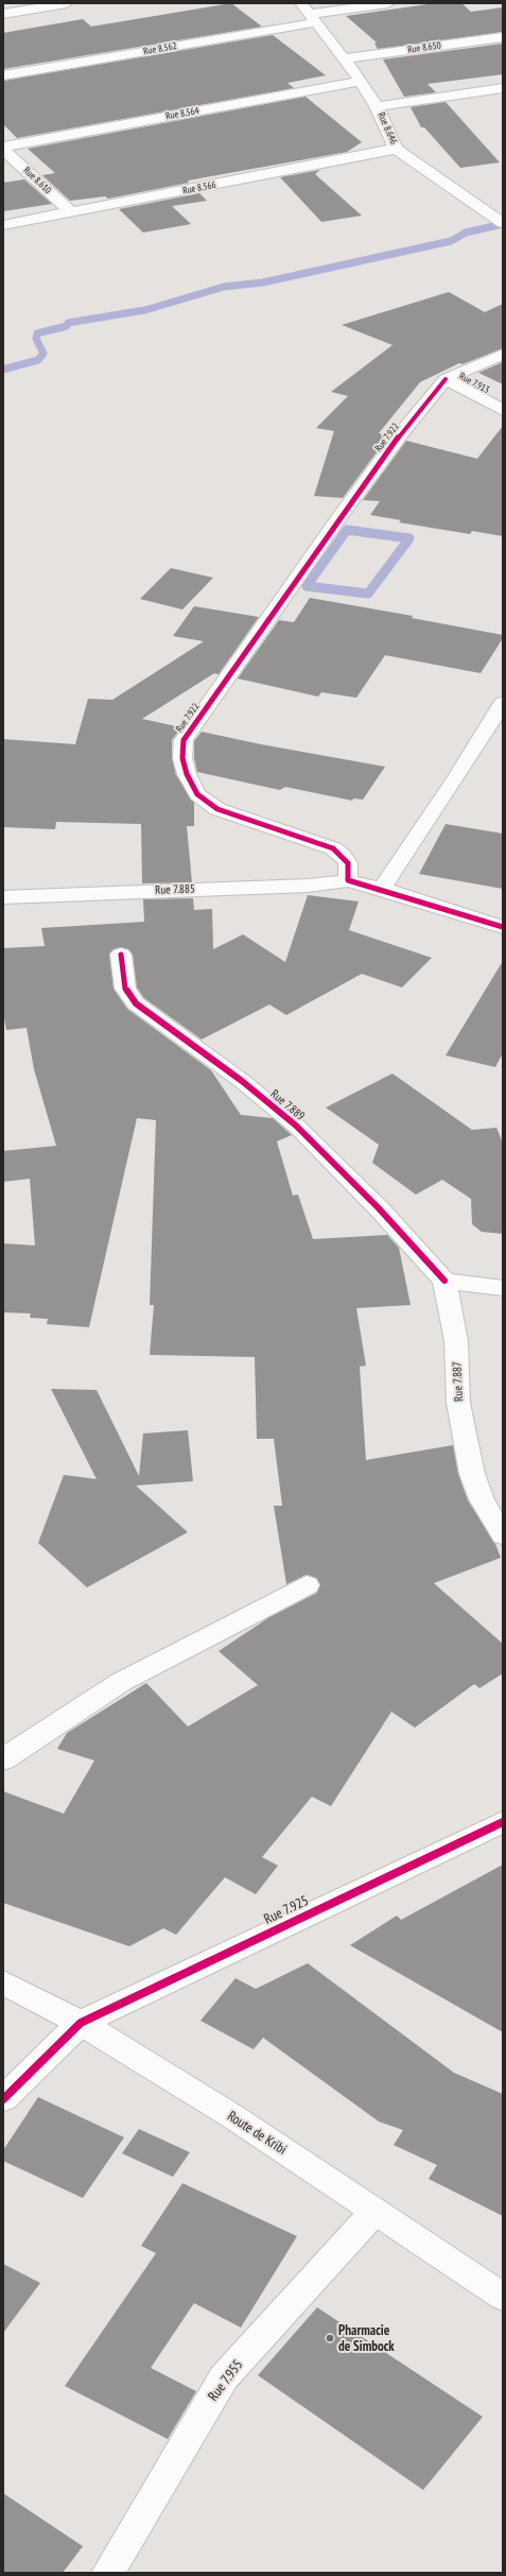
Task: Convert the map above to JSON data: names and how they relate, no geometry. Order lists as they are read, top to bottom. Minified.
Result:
{"streets":{"street":["Rue 8.650","Rue 8.562","Rue 8.564","Rue 8.646","Rue 8.610","Rue 8.566","Rue 7.913","Rue 7.922","Rue 7.885","Rue 7.889","Rue 7.887","Rue 7.925","Route de Kribi","Rue 7.955"]},"crossings":[["Rue 8.650","Rue 8.646"],["Rue 8.562","Rue 8.646"],["Rue 8.564","Rue 8.646"],["Rue 8.564","Rue 8.610"],["Rue 8.646","Rue 8.566"],["Rue 8.610","Rue 8.566"],["Rue 7.913","Rue 7.922"],["Rue 7.922","Rue 7.885"],["Rue 7.889","Rue 7.887"],["Rue 7.925","Route de Kribi"],["Route de Kribi","Rue 7.955"]],"places":["Pharmacie de Simbock"]}
